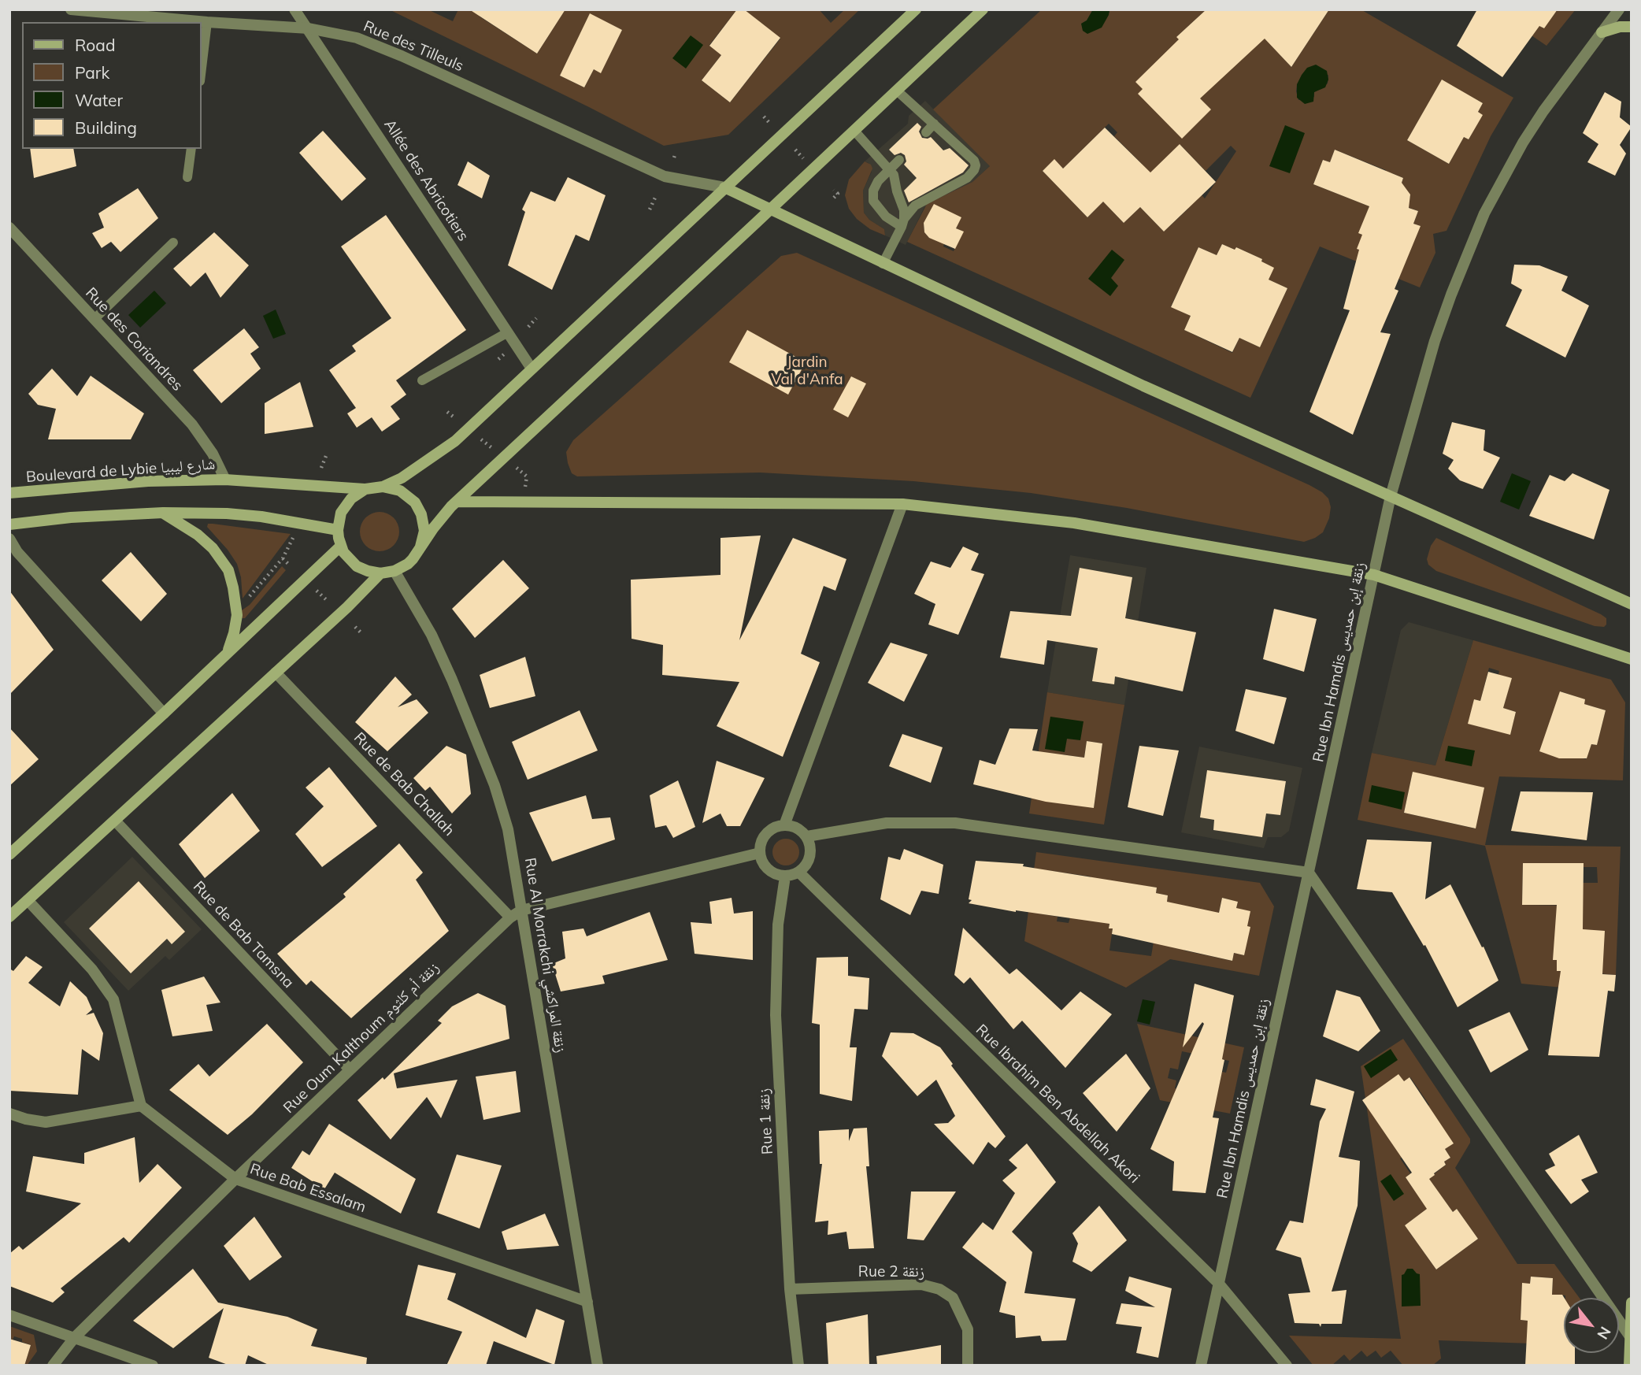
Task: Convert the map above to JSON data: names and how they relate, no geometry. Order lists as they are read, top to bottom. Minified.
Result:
{"streets":{"main road":["Boulevard de Lybie شارع ليبيا"],"street":["Rue des Tilleuls","Allée des Abricotiers","Rue des Coriandres","Rue Ibn Hamdis زنقة إبن حمديس","Rue de Bab Challah","Rue de Bab Tamsna","Rue Al Morrakchi زنقة المراكشي","Rue Oum Kalthoum زنقة أم كلثوم","Rue Ibrahim Ben Abdellah Akori","Rue 1 زنقة","Rue Bab Essalam","Rue 2 زنقة"]},"crossings":[["Rue des Tilleuls","Allée des Abricotiers"],["Rue des Coriandres","Boulevard de Lybie شارع ليبيا"],["Boulevard de Lybie شارع ليبيا","Rue Al Morrakchi زنقة المراكشي"],["Rue Ibn Hamdis زنقة إبن حمديس","Rue Ibrahim Ben Abdellah Akori"],["Rue de Bab Challah","Rue Oum Kalthoum زنقة أم كلثوم"],["Rue de Bab Tamsna","Rue Oum Kalthoum زنقة أم كلثوم"],["Rue Al Morrakchi زنقة المراكشي","Rue Oum Kalthoum زنقة أم كلثوم"],["Rue Al Morrakchi زنقة المراكشي","Rue Bab Essalam"],["Rue Oum Kalthoum زنقة أم كلثوم","Rue Ibrahim Ben Abdellah Akori"],["Rue Oum Kalthoum زنقة أم كلثوم","Rue 1 زنقة"],["Rue Oum Kalthoum زنقة أم كلثوم","Rue Bab Essalam"],["Rue Ibrahim Ben Abdellah Akori","Rue 1 زنقة"],["Rue 1 زنقة","Rue 2 زنقة"]],"parks":["Jardin Val d'Anfa"],"legend":["Road","Park","Water","Building"],"north":"bottom right"}
